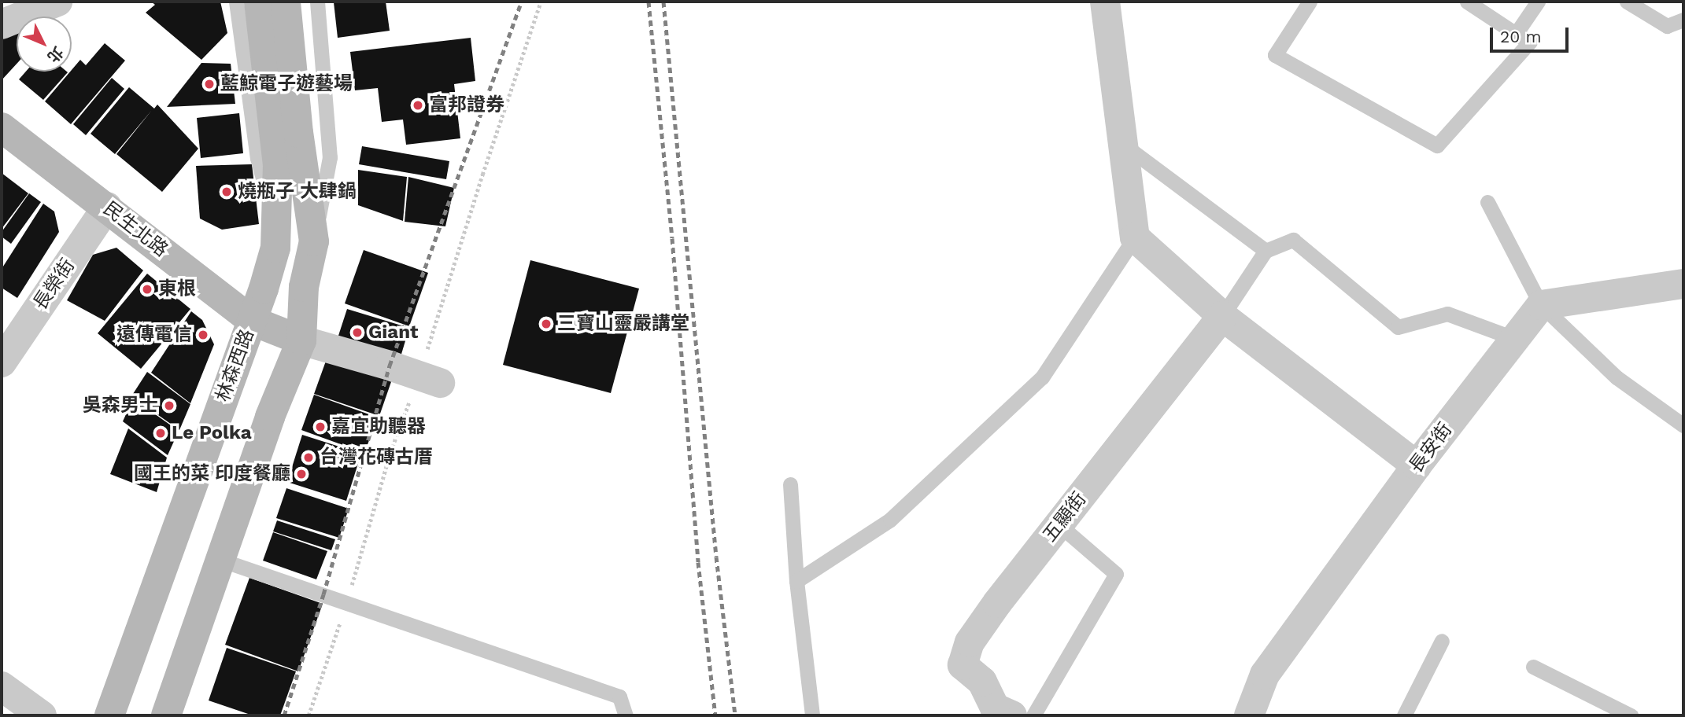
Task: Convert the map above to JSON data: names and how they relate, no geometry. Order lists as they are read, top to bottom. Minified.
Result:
{"streets":{"main road":["民生北路","林森西路"],"street":["長榮街","長安街","五顯街"]},"crossings":[["民生北路","長榮街"],["民生北路","林森西路"]],"places":["藍鯨電子遊藝場","富邦證券","燒瓶子 大肆鍋","東根","三寶山靈嚴講堂","Giant","遠傳電信","吳森男士","嘉宜助聽器","Le Polka","台灣花磚古厝","國王的菜 印度餐廳"],"scale_bar":"20 m","north":"bottom right"}
